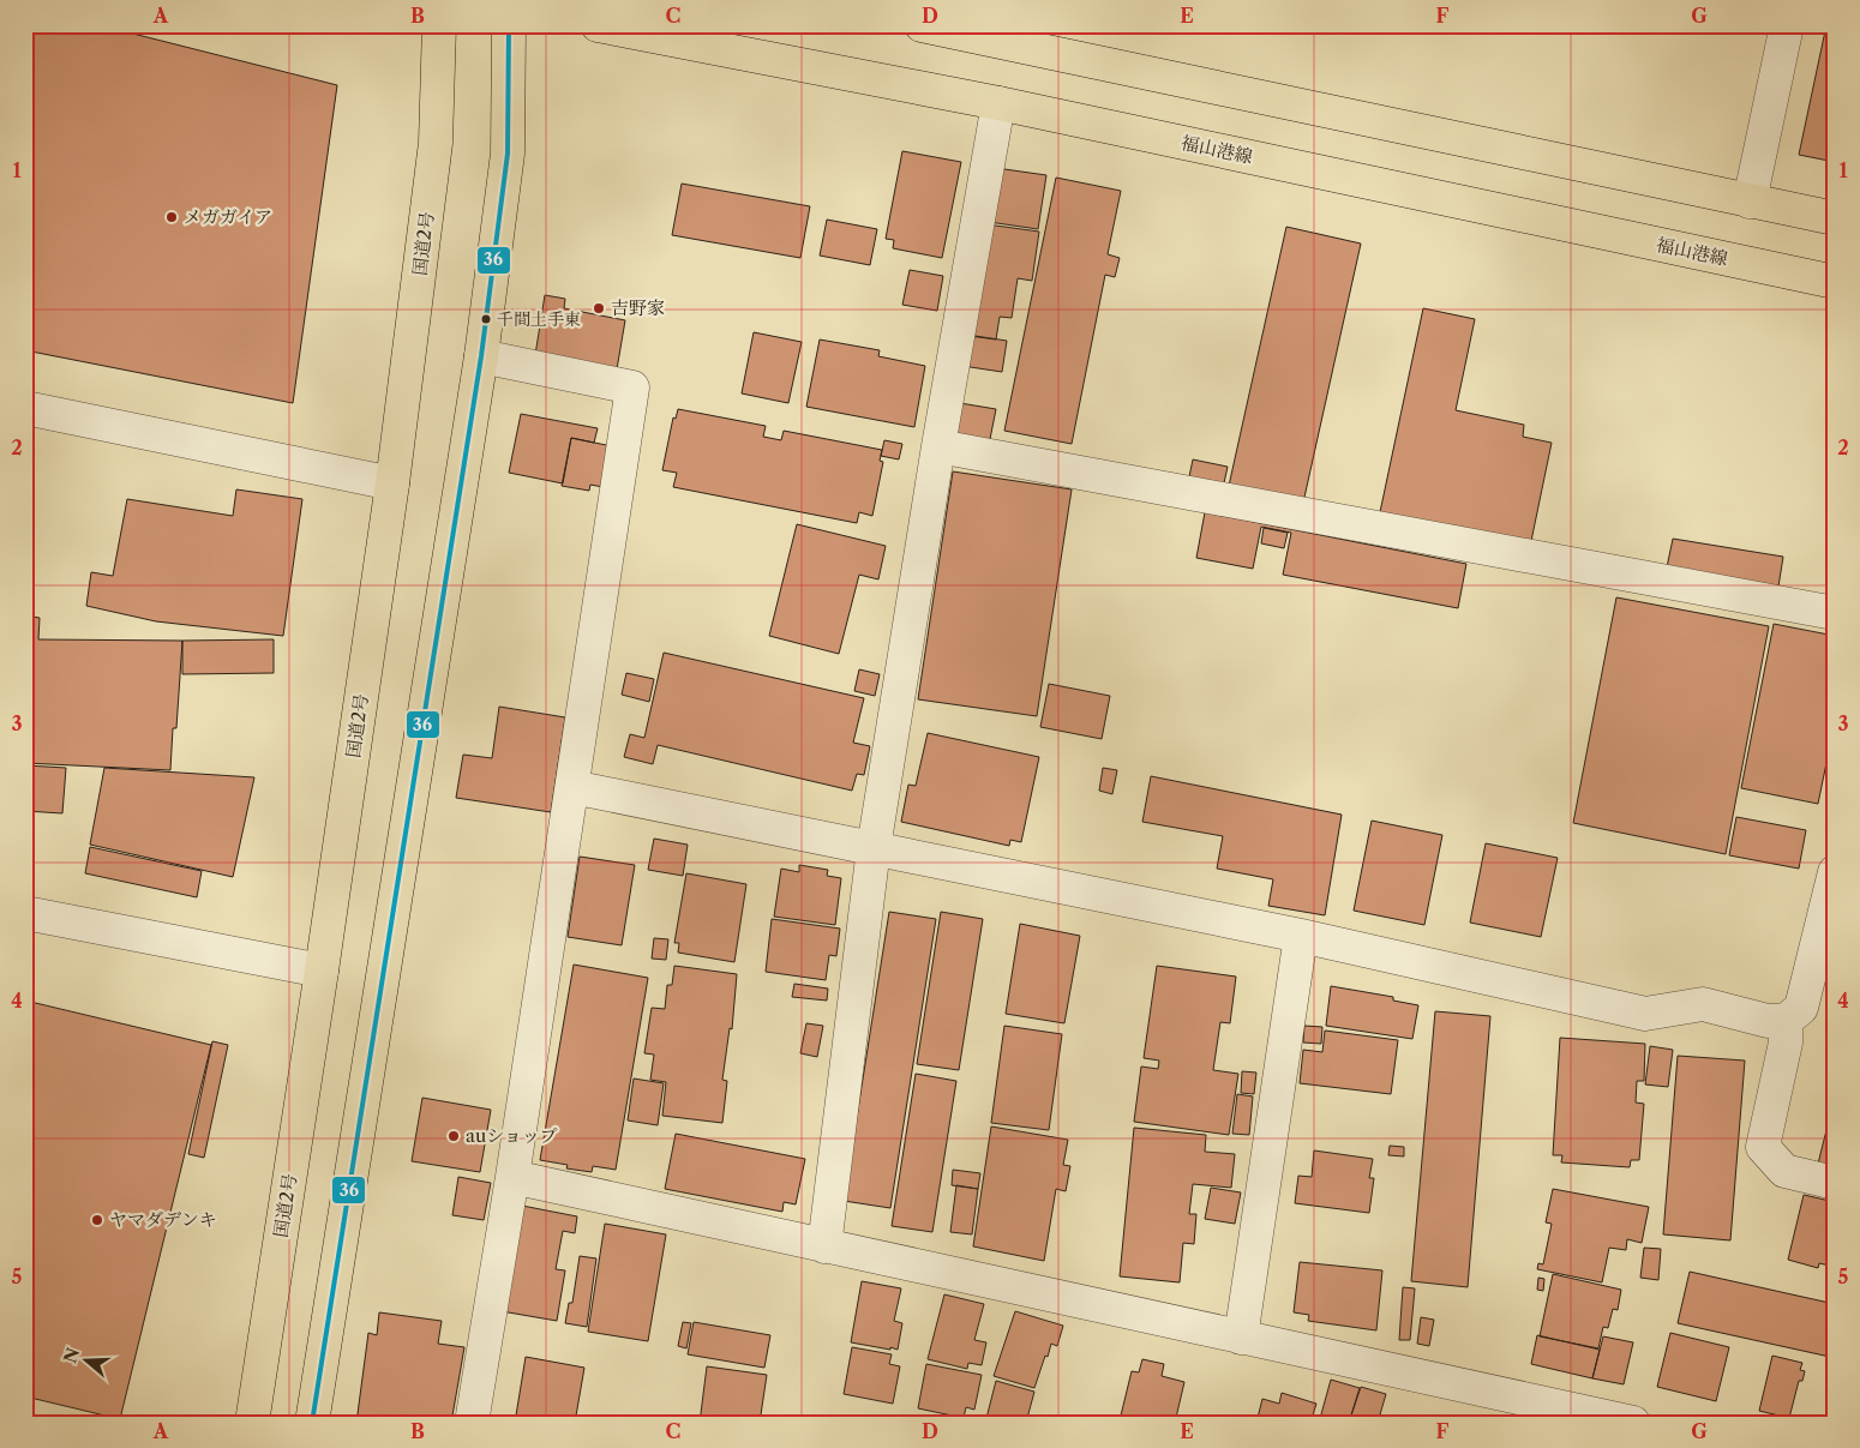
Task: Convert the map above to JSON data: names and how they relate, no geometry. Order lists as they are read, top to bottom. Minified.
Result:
{"streets":{"main road":["福山港線","国道2号"]},"places":["メガガイア","吉野家","千間土手東","auショップ","ヤマダデンキ"],"lines":["transit line 36"],"north":"left","grid":{"columns":["A","B","C","D","E","F","G"],"rows":["1","2","3","4","5"]}}
